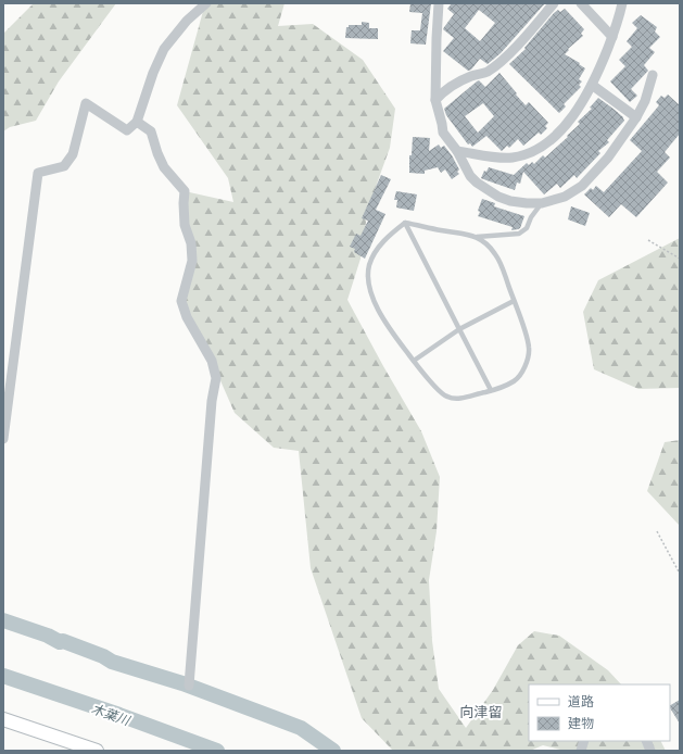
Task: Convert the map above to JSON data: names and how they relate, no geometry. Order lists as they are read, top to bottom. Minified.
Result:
{"districts":["向津留"],"water":["木葉川"],"legend":["道路","建物"]}
